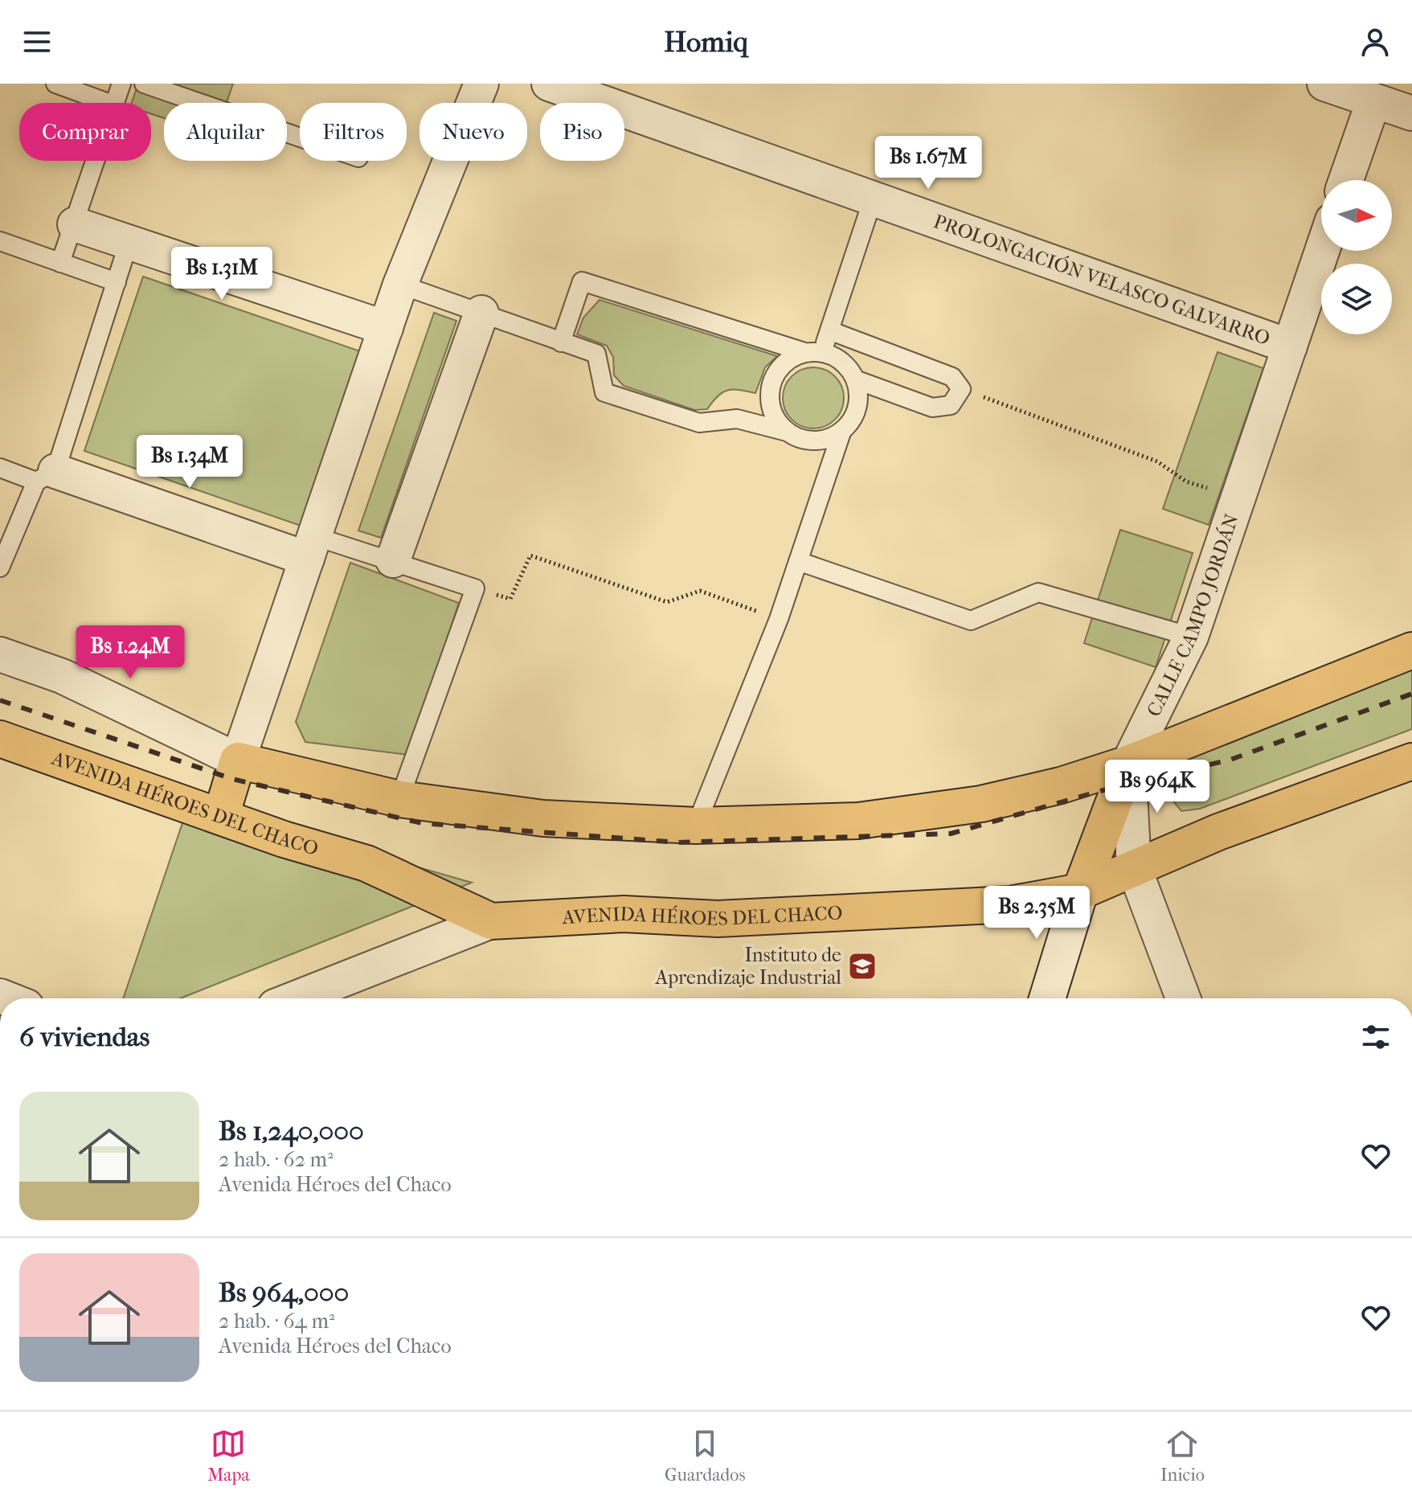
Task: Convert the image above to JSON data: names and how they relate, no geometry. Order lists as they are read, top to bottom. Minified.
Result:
{"streets":{"main road":["CALLE CAMPO JORDÁN","AVENIDA HÉROES DEL CHACO"],"street":["PROLONGACIÓN VELASCO GALVARRO"]},"crossings":[["PROLONGACIÓN VELASCO GALVARRO","CALLE CAMPO JORDÁN"],["CALLE CAMPO JORDÁN","AVENIDA HÉROES DEL CHACO"]],"places":{"school or university":["Instituto de Aprendizaje Industrial"]},"north":"right","page":{"header":"Homiq","chip":["Comprar","Alquilar","Filtros","Nuevo","Piso"],"price":["Bs 1.67M","Bs 1.31M","Bs 1.34M","Bs 1.24M","Bs 964K","Bs 2.35M"],"heading":"6 viviendas","list":[{"name":"Bs 1,240,000","note":"2 hab. · 62 m² · Avenida Héroes del Chaco"},{"name":"Bs 964,000","note":"2 hab. · 64 m² · Avenida Héroes del Chaco"}],"tabs":["Mapa","Guardados","Inicio"]}}
